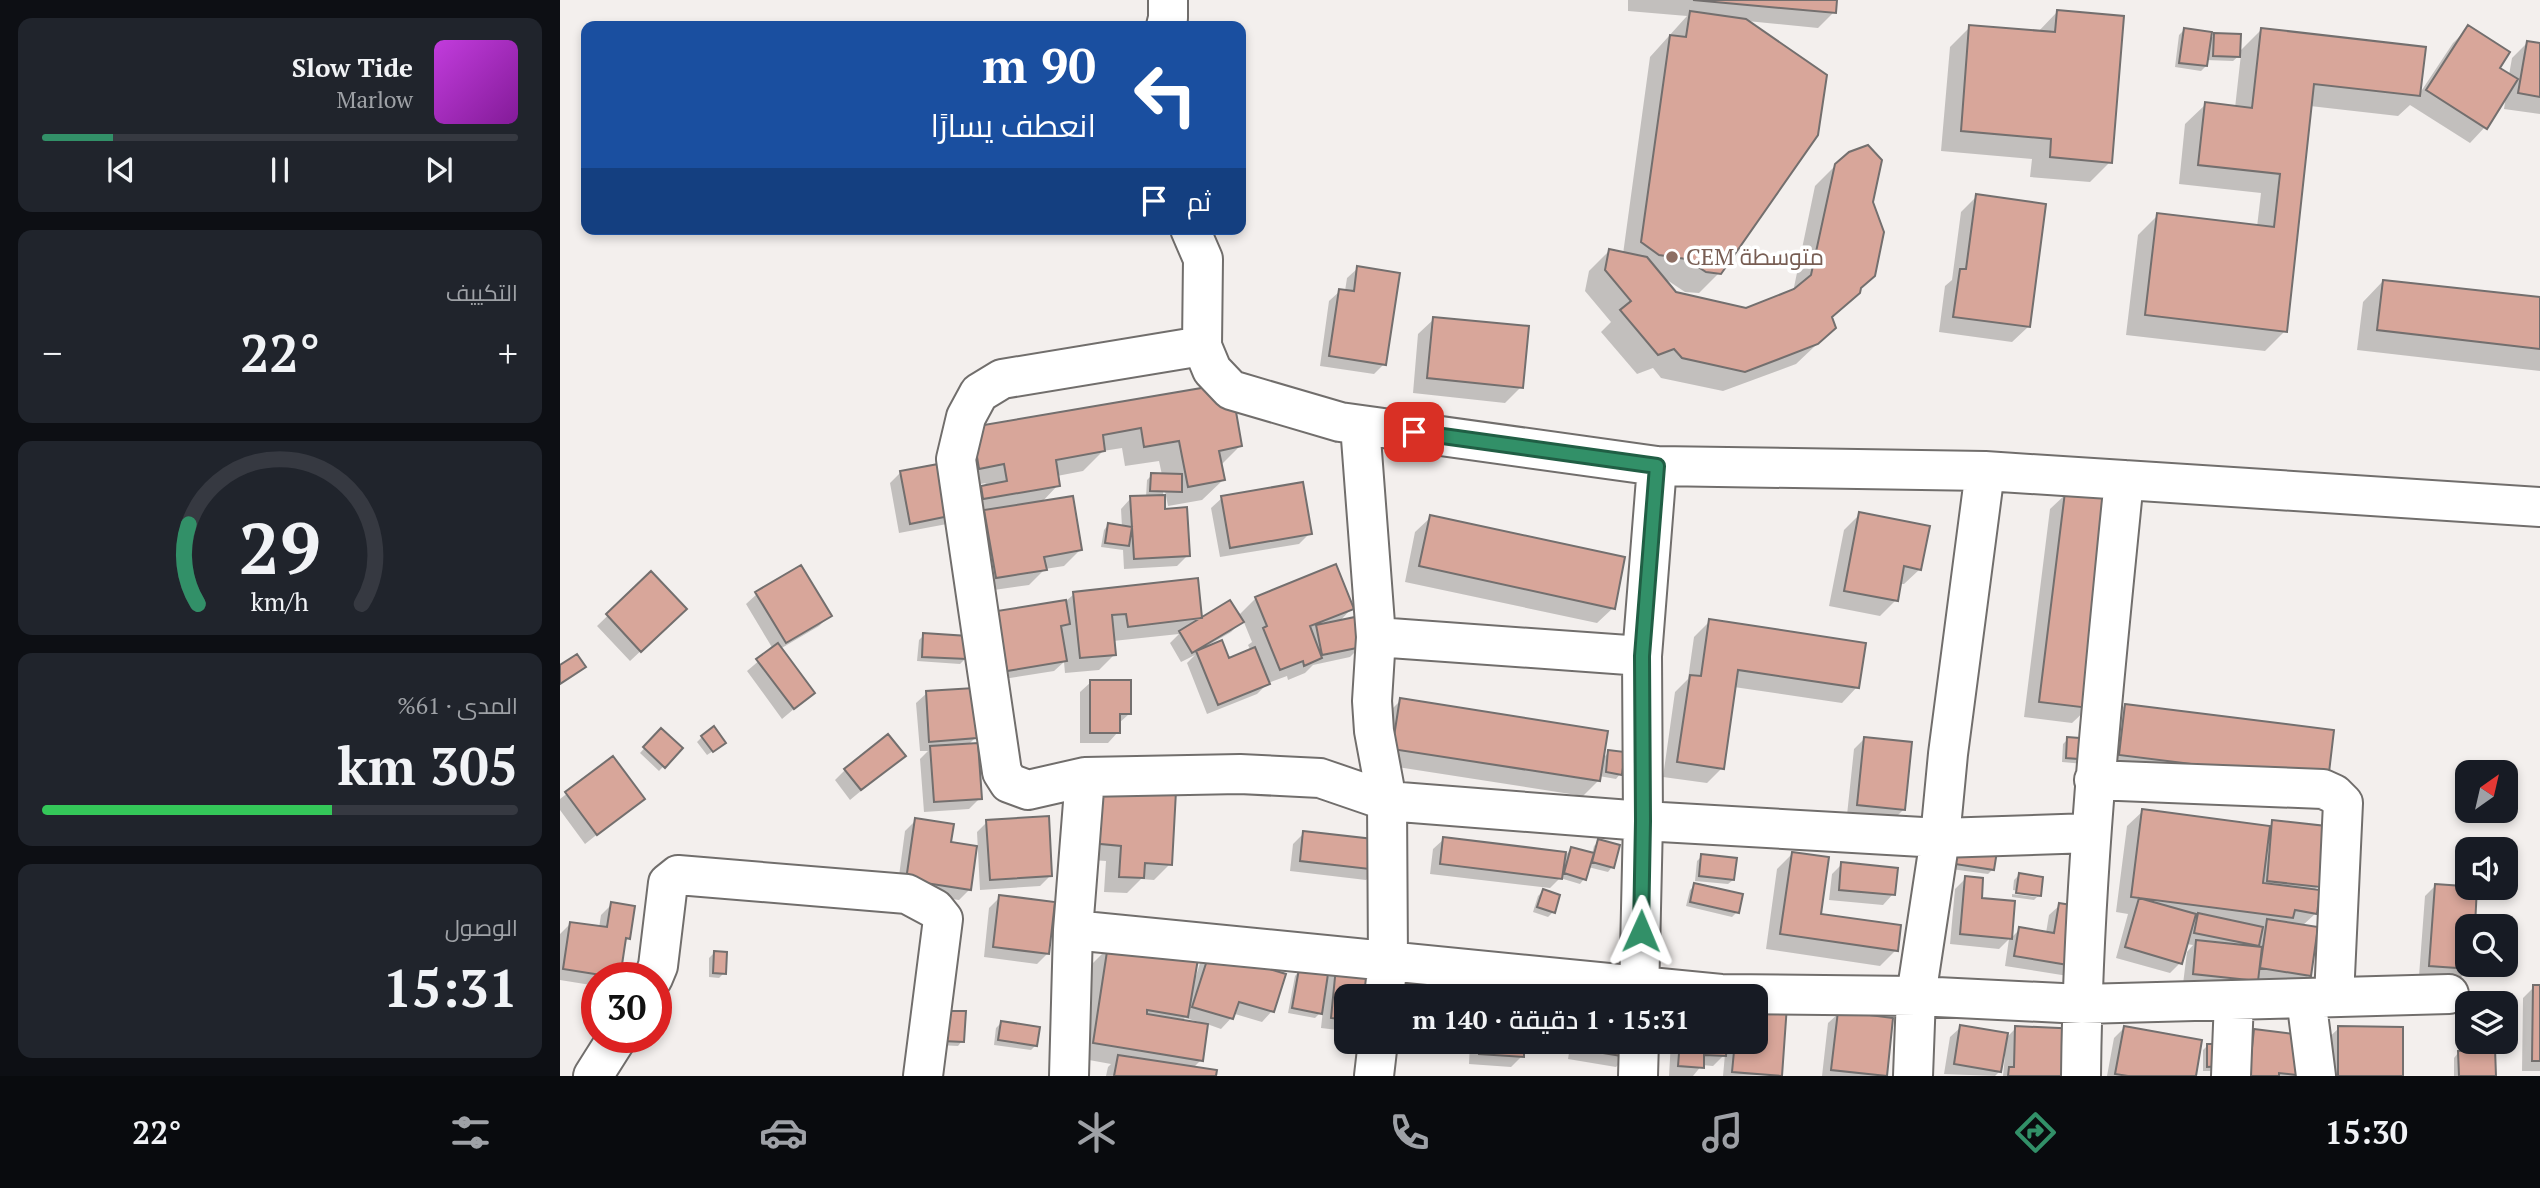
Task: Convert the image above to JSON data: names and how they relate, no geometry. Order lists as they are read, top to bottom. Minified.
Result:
{"places":["CEM متوسطة"],"north":"top right","page":{"turn":["90 m","انعطف يسارًا"],"song":["Slow Tide","Marlow"],"then":"ثم","tile":["التكييف",["المدى · 61%","305 km"],["الوصول","15:31"]],"heat":["−","22°","+"],"limit":"30","trip":"15:31 · 1 دقيقة · 140 m","tabs":["15:30","22°"],"gauge":["29","km/h"]}}
